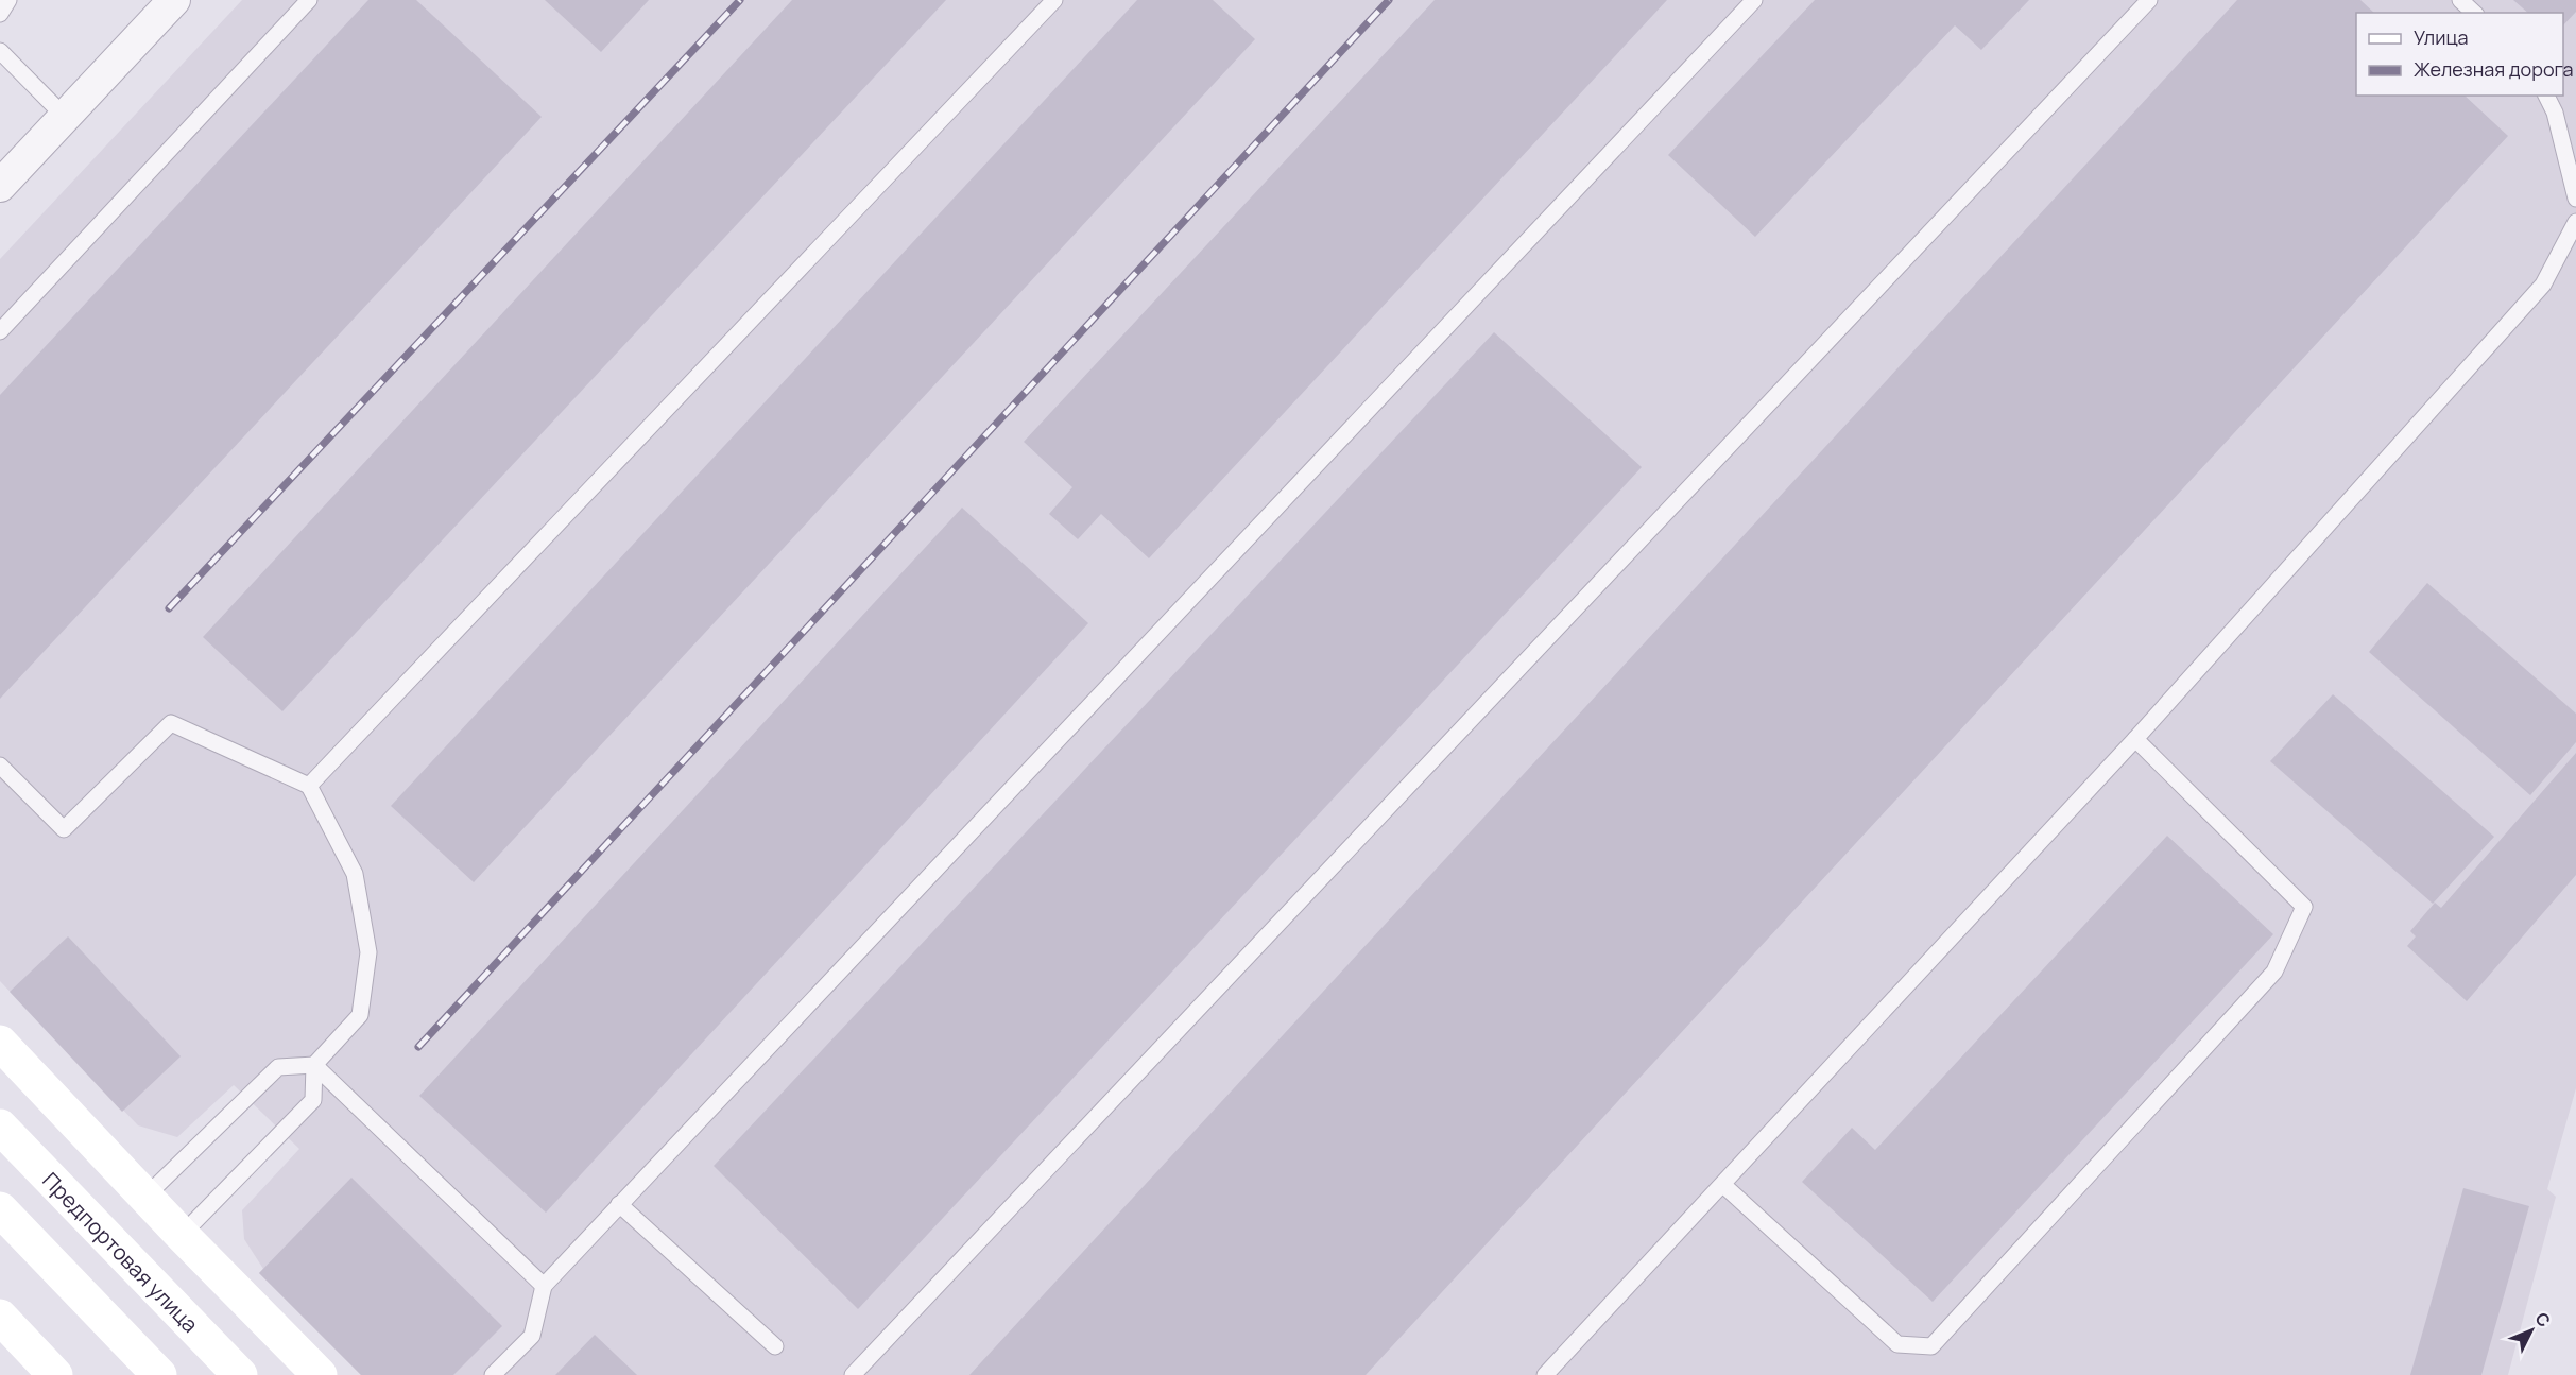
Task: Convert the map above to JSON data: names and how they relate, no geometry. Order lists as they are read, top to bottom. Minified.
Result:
{"streets":{"main road":["Предпортовая улица"]},"legend":["Улица","Железная дорога"],"north":"top right"}
